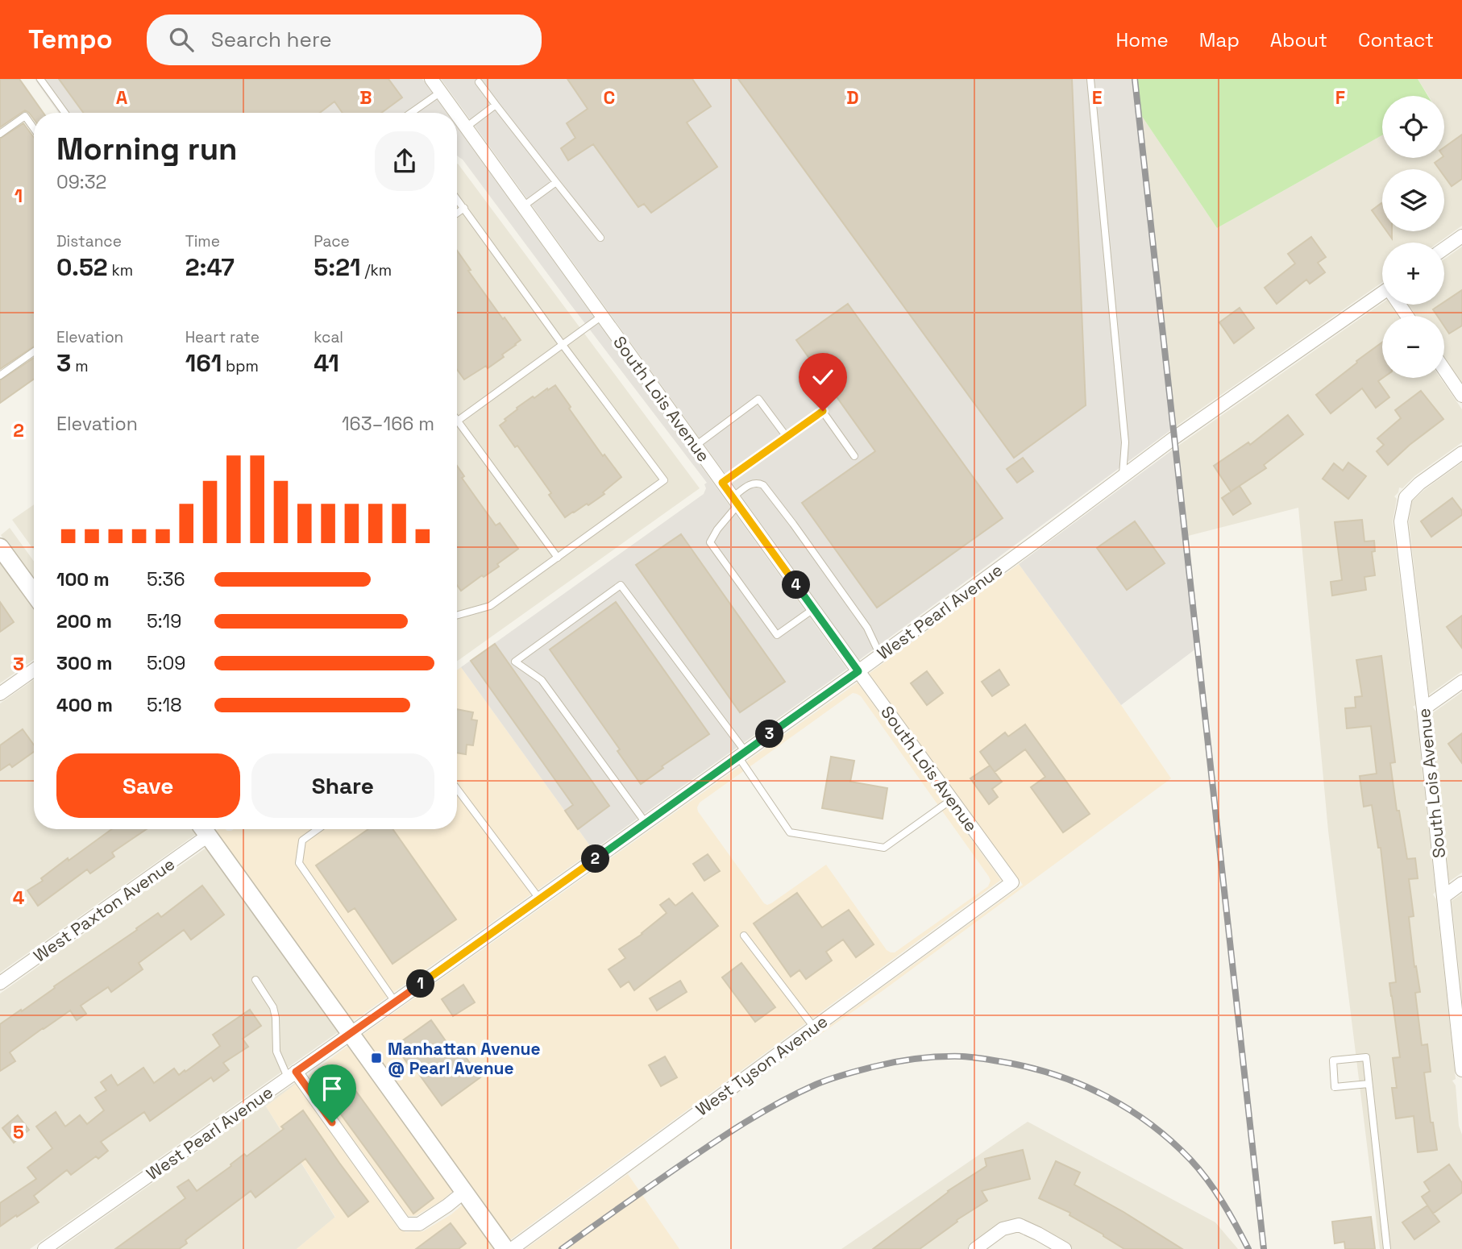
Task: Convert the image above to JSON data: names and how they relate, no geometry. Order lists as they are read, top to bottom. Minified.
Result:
{"streets":{"street":["South Lois Avenue","West Pearl Avenue","West Paxton Avenue","West Tyson Avenue"]},"crossings":[["South Lois Avenue","West Pearl Avenue"],["South Lois Avenue","West Tyson Avenue"]],"places":{"transit":["Manhattan Avenue @ Pearl Avenue"]},"page":{"header":"Tempo","search":"Search here","nav":["Home","Map","About","Contact"],"map_buttons":["+","−"],"heading":["Morning run","09:32"],"stats":[["Distance","0.52 km"],["Time","2:47"],["Pace","5:21 /km"],["Elevation","3 m"],["Heart rate","161 bpm"],["kcal","41"]],"chart":["Elevation","163–166 m"],"list":[{"name":"100 m","note":"5:36"},{"name":"200 m","note":"5:19"},{"name":"300 m","note":"5:09"},{"name":"400 m","note":"5:18"}],"pins":["4","3","2","1"],"buttons":["Save","Share"]},"grid":{"columns":["A","B","C","D","E","F"],"rows":["1","2","3","4","5"]}}
